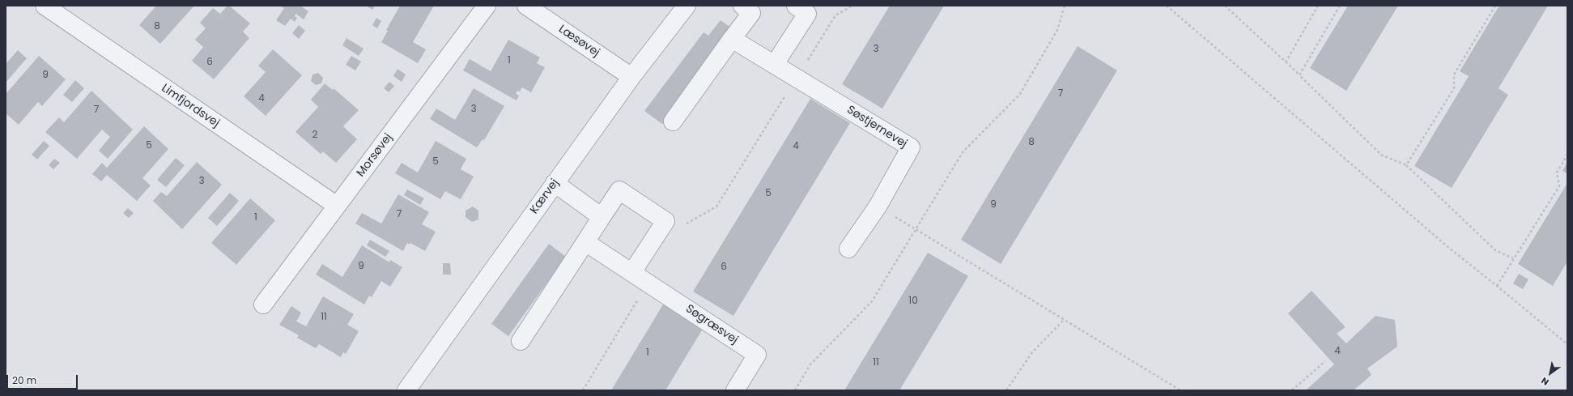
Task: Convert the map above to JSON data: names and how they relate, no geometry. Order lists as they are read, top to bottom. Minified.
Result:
{"streets":{"street":["Læsøvej","Limfjordsvej","Søstjernevej","Morsøvej","Kærvej","Søgræsvej"]},"crossings":[["Læsøvej","Kærvej"],["Limfjordsvej","Morsøvej"]],"house_numbers":["8","3","1","6","9","7","4","3","7","2","8","5","4","5","3","5","9","7","1","9","6","10","11","4","1","11"],"scale_bar":"20 m","north":"bottom left"}
